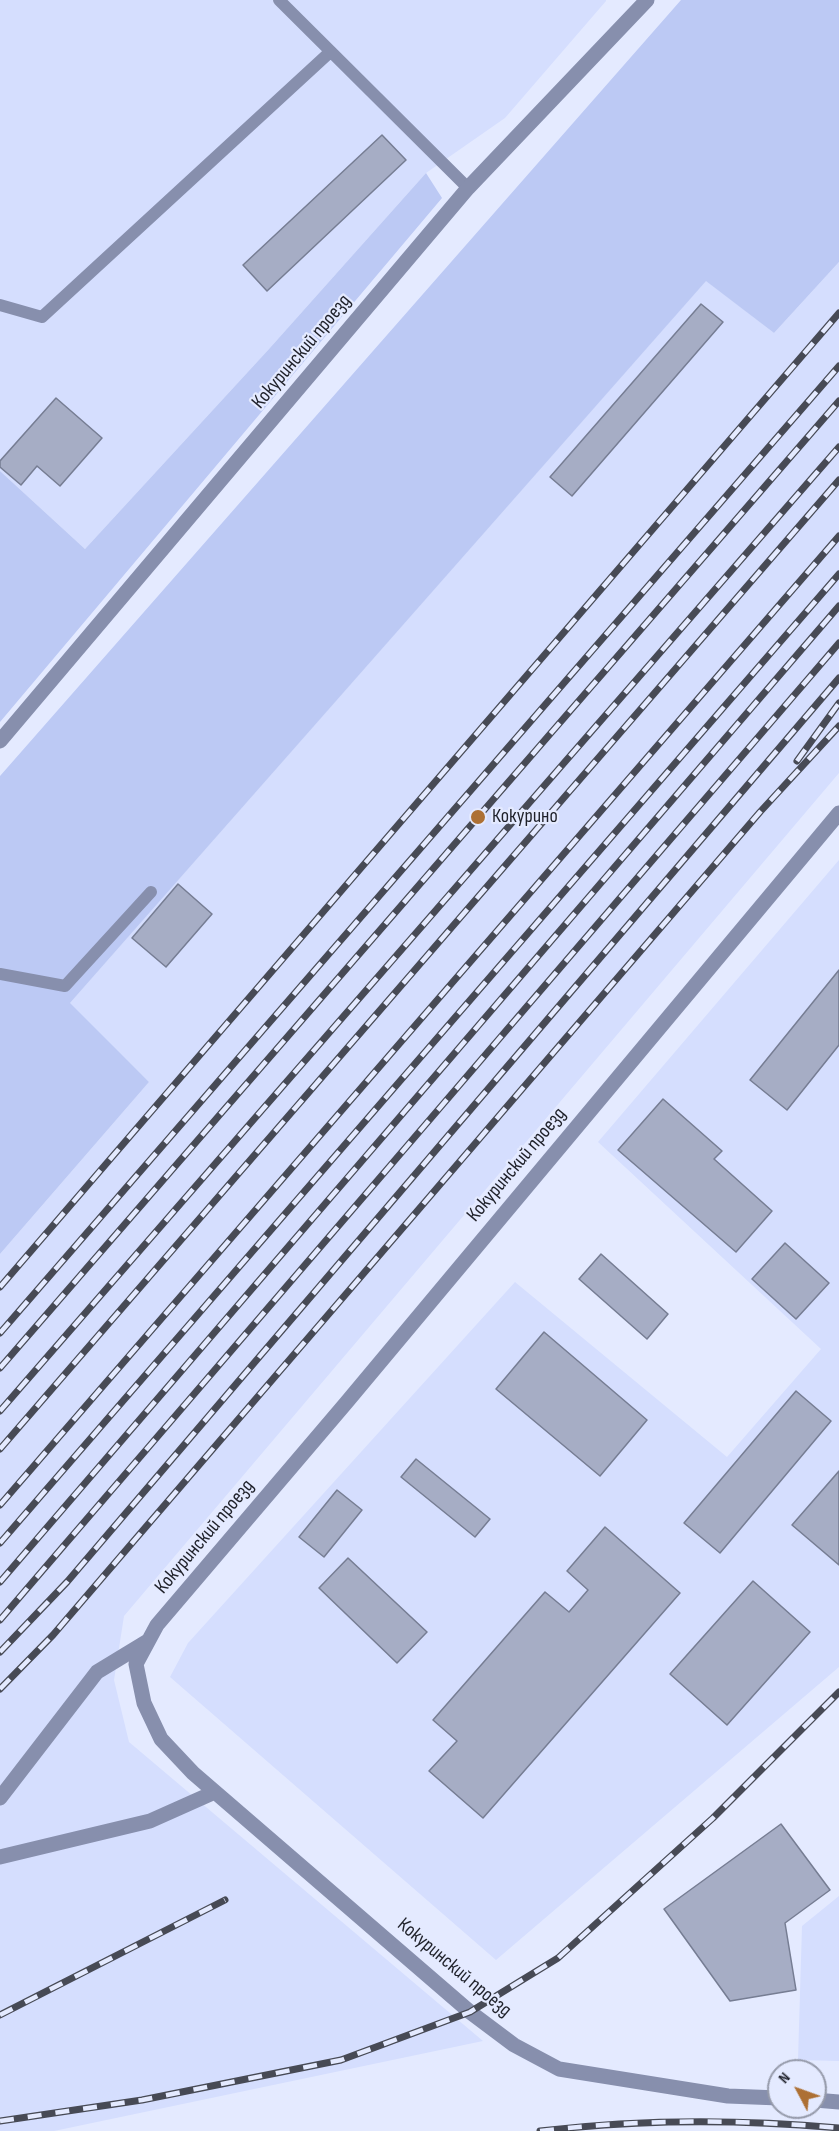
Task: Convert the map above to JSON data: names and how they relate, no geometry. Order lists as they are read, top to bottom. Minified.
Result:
{"streets":{"street":["Кокуринский проезд"]},"places":["Кокурино"],"north":"top left"}
